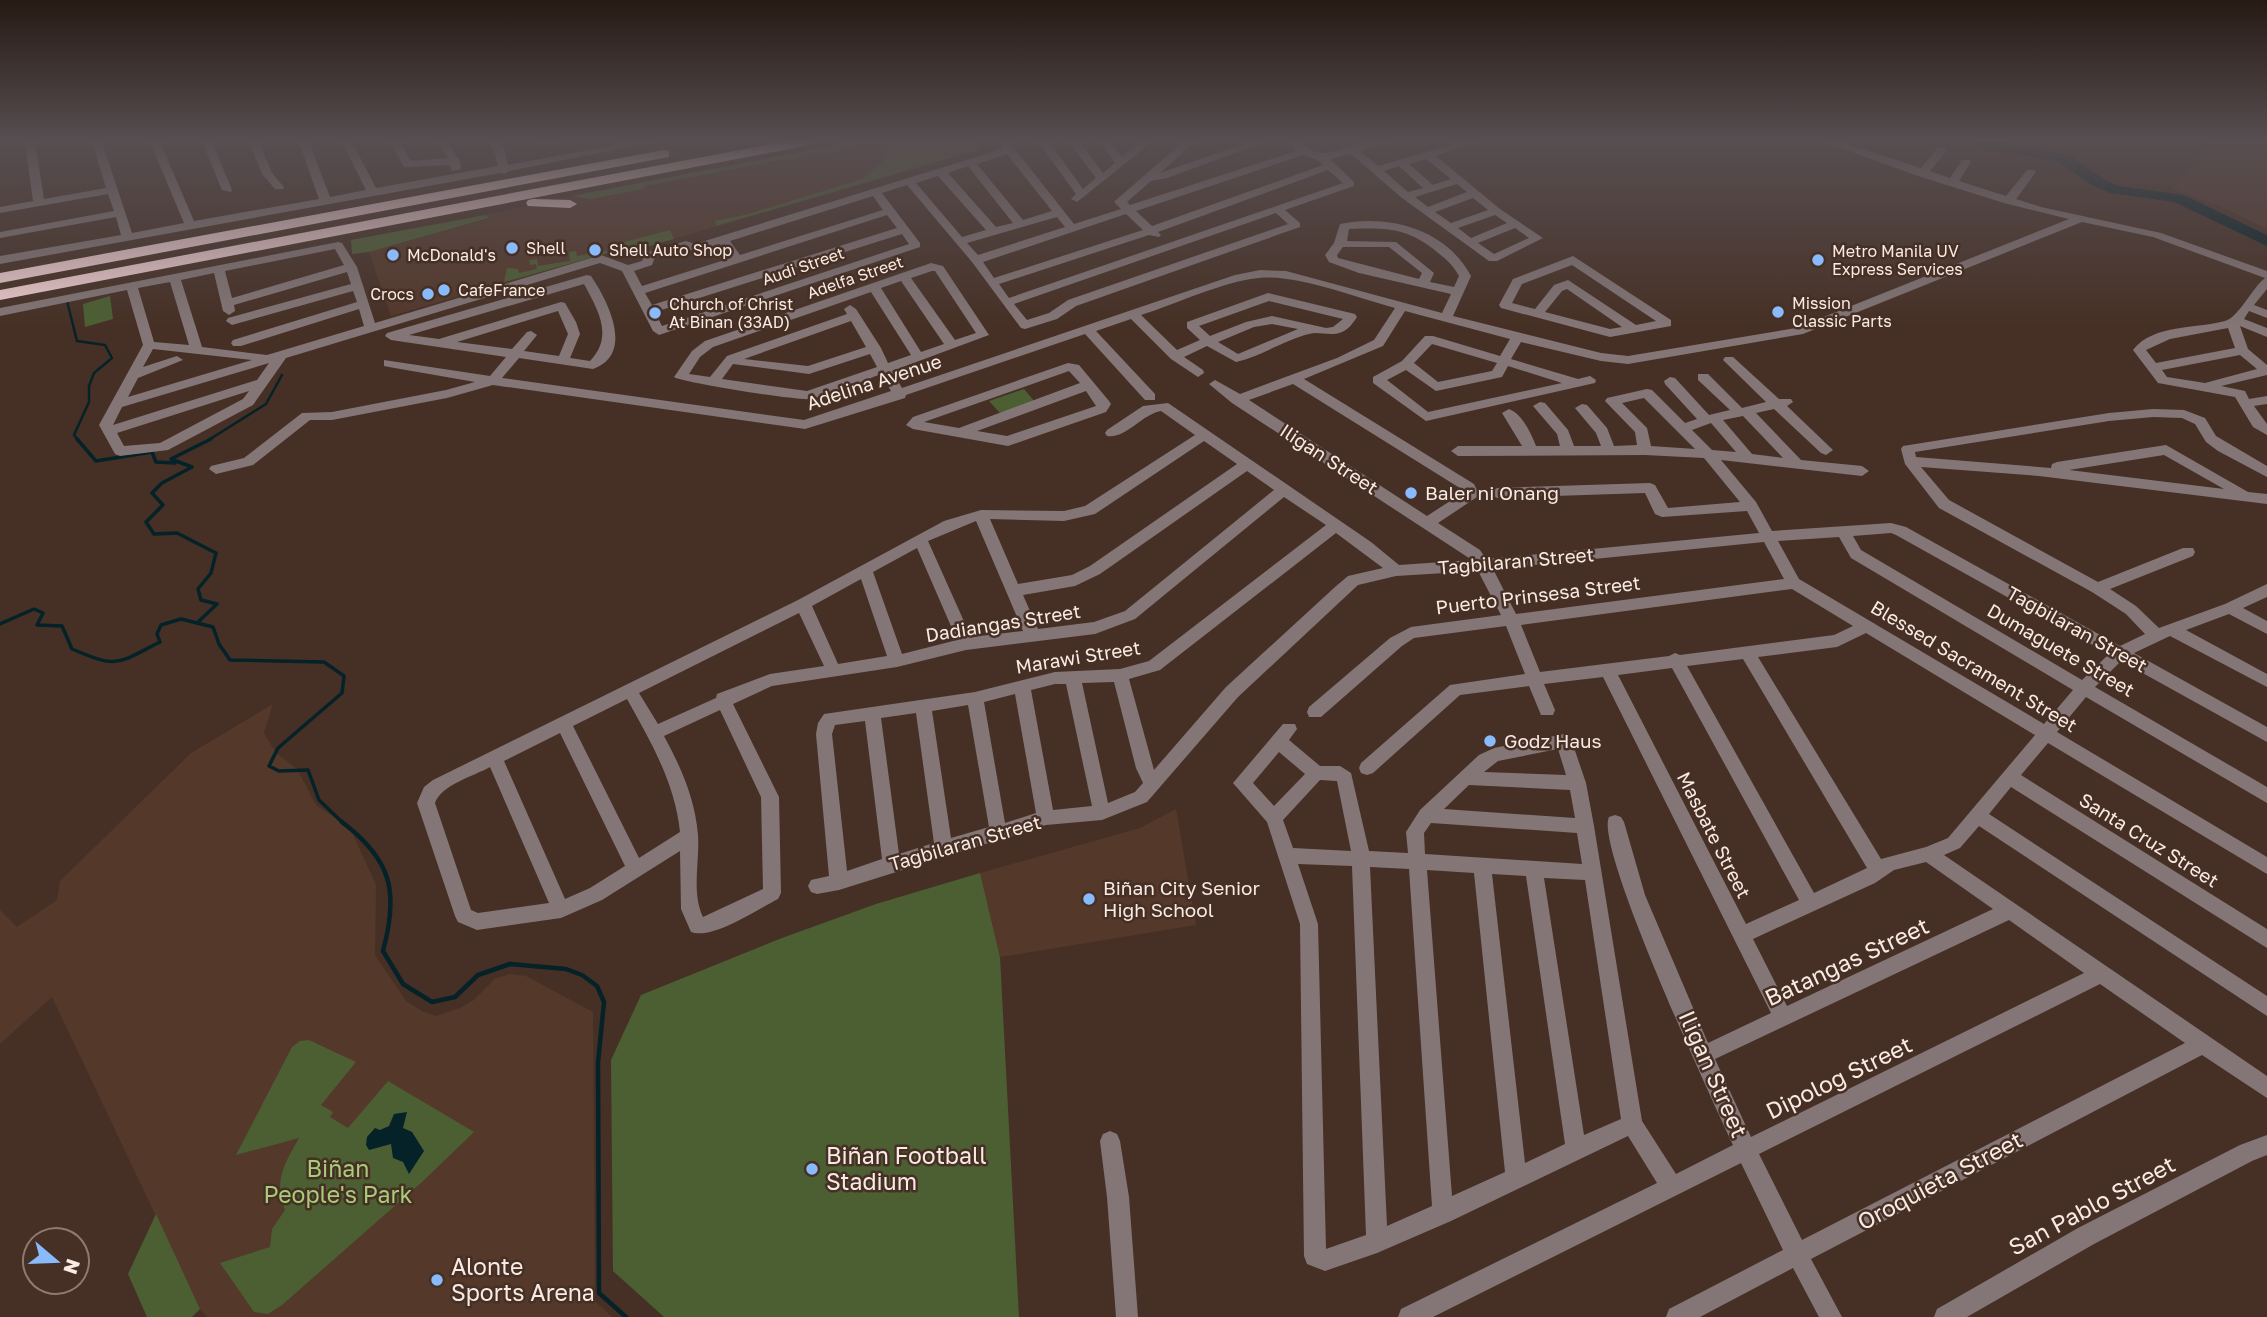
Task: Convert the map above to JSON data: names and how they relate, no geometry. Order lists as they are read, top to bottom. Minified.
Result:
{"streets":{"street":["Audi Street","Adelfa Street","Adelina Avenue","Iligan Street","Tagbilaran Street","Puerto Prinsesa Street","Dadiangas Street","Dumaguete Street","Marawi Street","Blessed Sacrament Street","Masbate Street","Santa Cruz Street","Batangas Street","Dipolog Street","Oroquieta Street","San Pablo Street"]},"crossings":[["Iligan Street","Tagbilaran Street"],["Iligan Street","Puerto Prinsesa Street"],["Iligan Street","Batangas Street"],["Iligan Street","Dipolog Street"],["Iligan Street","Oroquieta Street"],["Tagbilaran Street","Dumaguete Street"],["Tagbilaran Street","Marawi Street"],["Tagbilaran Street","Blessed Sacrament Street"],["Puerto Prinsesa Street","Blessed Sacrament Street"],["Masbate Street","Batangas Street"]],"parks":["Biñan People's Park"],"places":["Shell","Shell Auto Shop","McDonald's","Metro Manila UV Express Services","CafeFrance","Crocs","Mission Classic Parts","Church of Christ At Binan (33AD)","Baler ni Onang","Godz Haus","Biñan City Senior High School","Biñan Football Stadium","Alonte Sports Arena"],"north":"right"}
